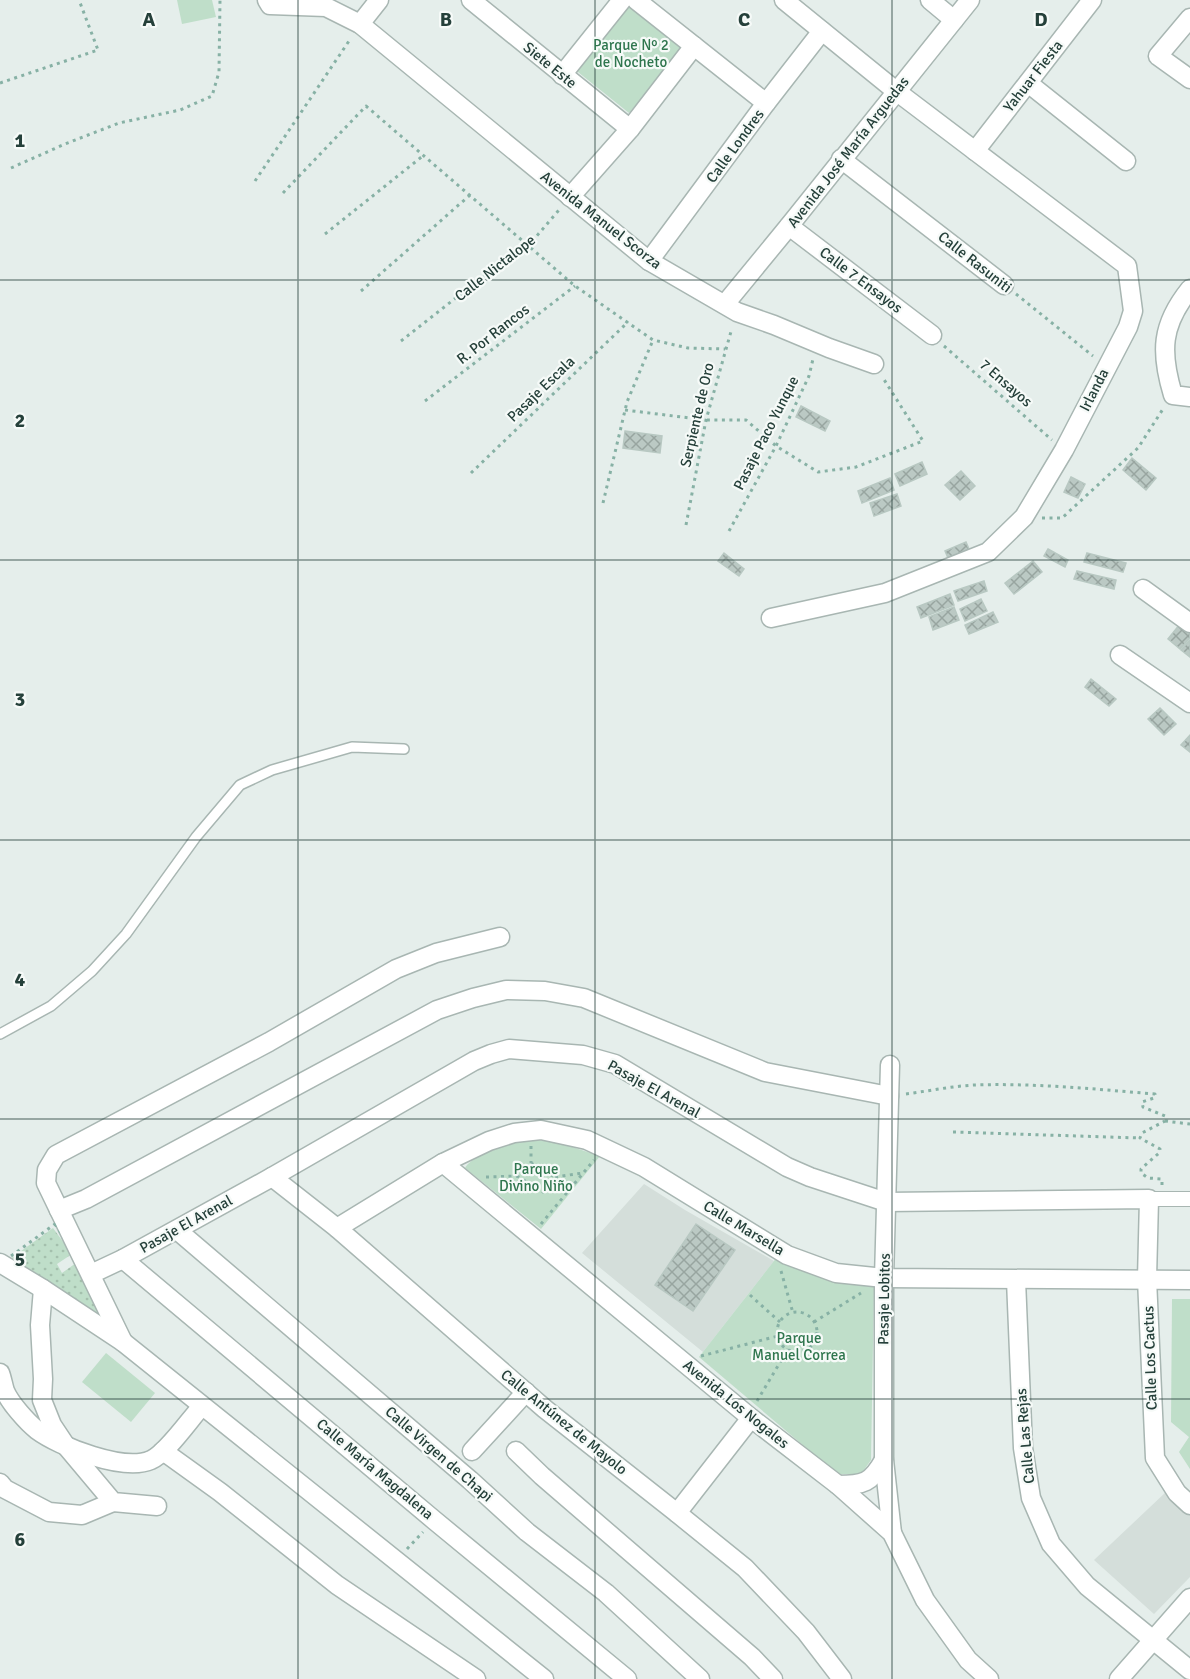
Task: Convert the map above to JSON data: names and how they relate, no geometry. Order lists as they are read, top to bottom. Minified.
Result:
{"streets":{"street":["Siete Este","Yahuar Fiesta","Calle Londres","Avenida José María Arguedas","Avenida Manuel Scorza","Calle Rasuniti","Calle 7 Ensayos","Irlanda","Pasaje El Arenal","Calle Marsella","Pasaje Lobitos","Calle Los Cactus","Avenida Los Nogales","Calle Antúnez de Mayolo","Calle Las Rejas","Calle Virgen de Chapi","Calle María Magdalena"],"path":["Calle Nictalope","R. Por Rancos","7 Ensayos","Pasaje Escala","Serpiente de Oro","Pasaje Paco Yunque"]},"crossings":[["Yahuar Fiesta","Irlanda"],["Calle Londres","Avenida Manuel Scorza"],["Calle Londres","Irlanda"],["Avenida José María Arguedas","Avenida Manuel Scorza"],["Avenida José María Arguedas","Calle Rasuniti"],["Avenida José María Arguedas","Calle 7 Ensayos"],["Avenida José María Arguedas","Irlanda"],["Avenida José María Arguedas","Serpiente de Oro"],["Avenida Manuel Scorza","Calle Nictalope"],["Avenida Manuel Scorza","Serpiente de Oro"],["Avenida Manuel Scorza","Pasaje Paco Yunque"],["Calle Rasuniti","Irlanda"],["Calle 7 Ensayos","7 Ensayos"],["7 Ensayos","Irlanda"],["Pasaje El Arenal","Pasaje Lobitos"],["Pasaje El Arenal","Calle Los Cactus"],["Pasaje El Arenal","Calle Antúnez de Mayolo"],["Pasaje El Arenal","Calle Virgen de Chapi"],["Pasaje El Arenal","Calle María Magdalena"],["Calle Marsella","Pasaje Lobitos"],["Calle Marsella","Calle Los Cactus"],["Calle Marsella","Avenida Los Nogales"],["Calle Marsella","Calle Antúnez de Mayolo"],["Calle Marsella","Calle Las Rejas"],["Pasaje Lobitos","Avenida Los Nogales"]],"parks":["Parque Nº 2 de Nocheto","Parque Divino Niño","Parque Manuel Correa"],"grid":{"columns":["A","B","C","D"],"rows":["1","2","3","4","5","6"]}}
